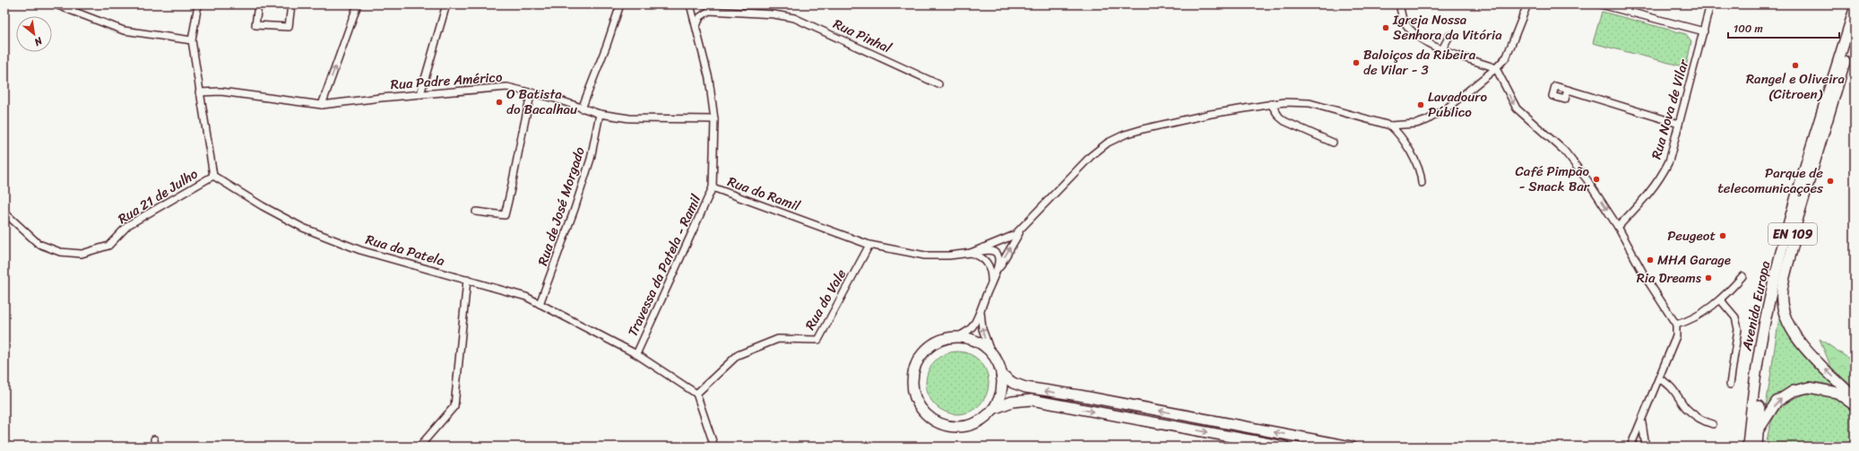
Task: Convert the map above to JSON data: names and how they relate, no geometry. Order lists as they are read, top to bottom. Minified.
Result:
{"streets":{"main road":["EN 109","Avenida Europa"],"street":["Rua Pinhal","Rua Padre Américo","Rua Nova de Vilar","Rua do Ramil","Rua 21 de Julho","Rua de José Morgado","Rua da Patela","Travessa da Patela - Ramil","Rua do Vale"]},"crossings":[["Rua Pinhal","Rua do Ramil"],["Rua Padre Américo","Rua do Ramil"],["Rua Padre Américo","Rua de José Morgado"],["Rua do Ramil","Travessa da Patela - Ramil"],["Rua do Ramil","Rua do Vale"],["Rua 21 de Julho","Rua da Patela"],["Rua de José Morgado","Rua da Patela"],["Rua da Patela","Travessa da Patela - Ramil"],["Rua da Patela","Rua do Vale"]],"places":["Igreja Nossa Senhora da Vitória","Baloiços da Ribeira de Vilar - 3","Rangel e Oliveira (Citroen)","O Batista do Bacalhau","Lavadouro Público","Café Pimpão - Snack Bar","Parque de telecomunicações","Peugeot","MHA Garage","Ria Dreams"],"scale_bar":"100 m","north":"bottom right"}
